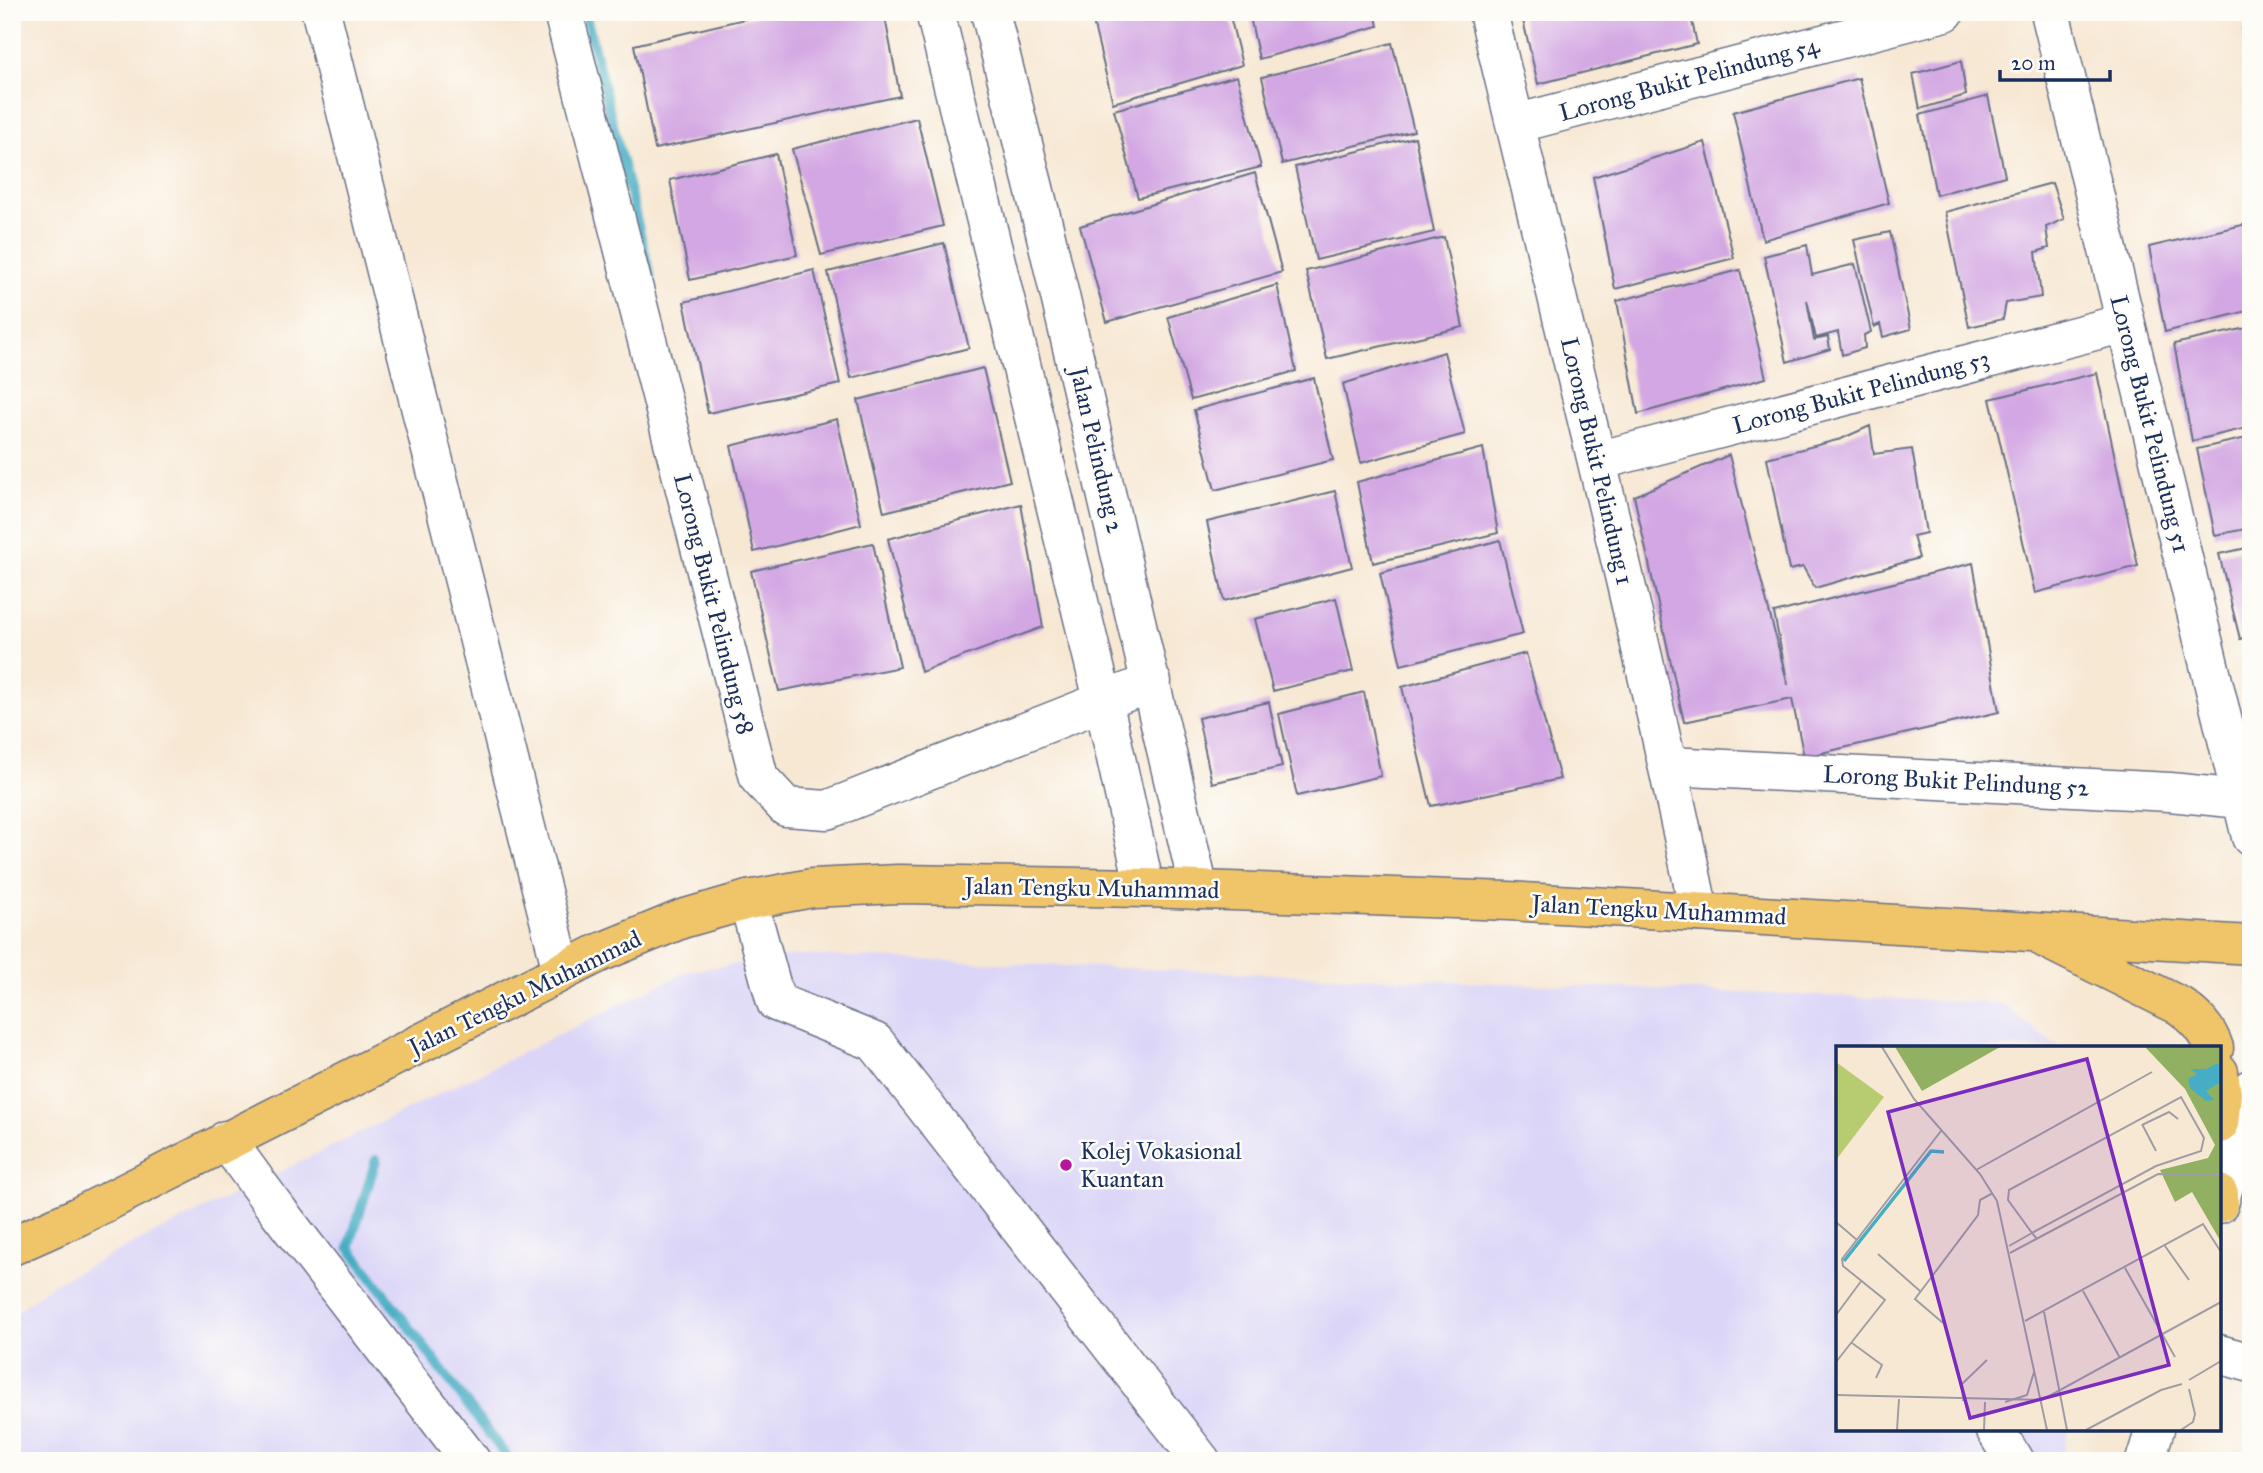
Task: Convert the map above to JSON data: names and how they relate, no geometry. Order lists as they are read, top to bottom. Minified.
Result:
{"streets":{"main road":["Jalan Tengku Muhammad"],"street":["Lorong Bukit Pelindung 54","Lorong Bukit Pelindung 53","Lorong Bukit Pelindung 51","Jalan Pelindung 2","Lorong Bukit Pelindung 1","Lorong Bukit Pelindung 58","Lorong Bukit Pelindung 52"]},"crossings":[["Lorong Bukit Pelindung 54","Lorong Bukit Pelindung 1"],["Lorong Bukit Pelindung 53","Lorong Bukit Pelindung 51"],["Lorong Bukit Pelindung 53","Lorong Bukit Pelindung 1"],["Lorong Bukit Pelindung 51","Lorong Bukit Pelindung 52"],["Jalan Pelindung 2","Lorong Bukit Pelindung 58"],["Jalan Pelindung 2","Jalan Tengku Muhammad"],["Lorong Bukit Pelindung 1","Lorong Bukit Pelindung 52"],["Lorong Bukit Pelindung 1","Jalan Tengku Muhammad"]],"places":["Kolej Vokasional Kuantan"],"scale_bar":"20 m"}
